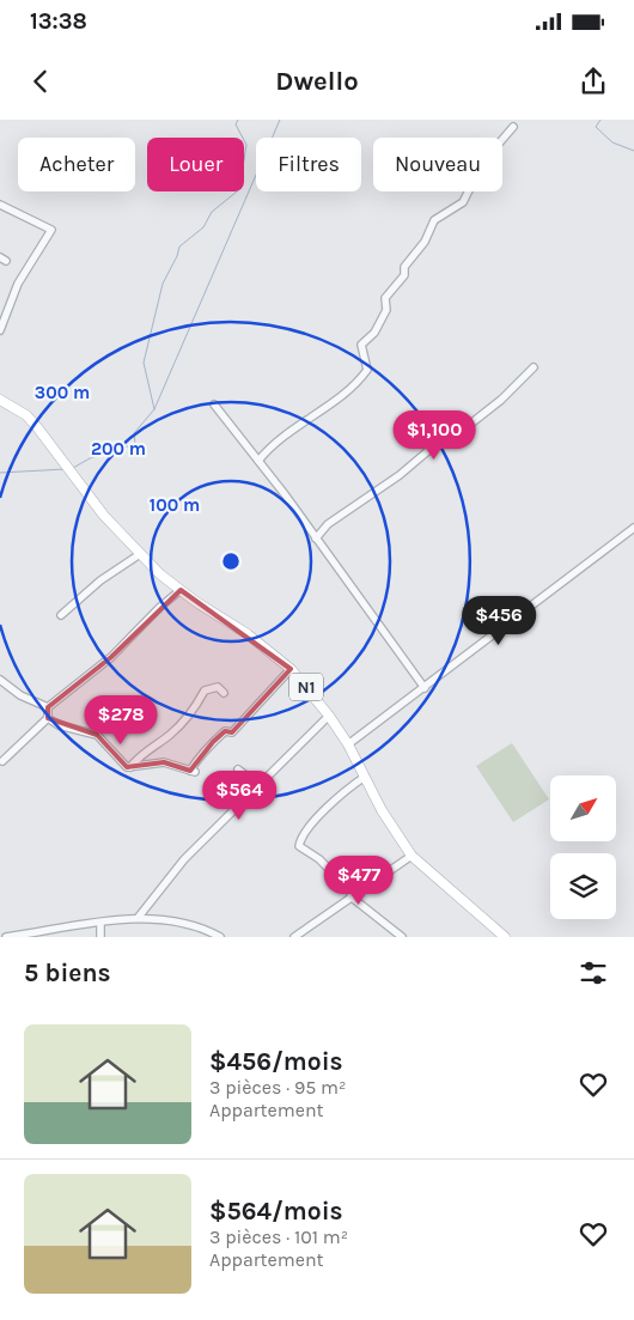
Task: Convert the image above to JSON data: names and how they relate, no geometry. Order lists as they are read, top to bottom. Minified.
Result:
{"streets":{"main road":["N1"]},"north":"top right","page":{"status":"13:38","header":"Dwello","chip":["Acheter","Louer","Filtres","Nouveau"],"price":["$1,100","$456","$278","$564","$477"],"heading":"5 biens","list":[{"name":"$456/mois","note":"3 pièces · 95 m² · Appartement"},{"name":"$564/mois","note":"3 pièces · 101 m² · Appartement"}]},"rings":["300 m","200 m","100 m"]}
